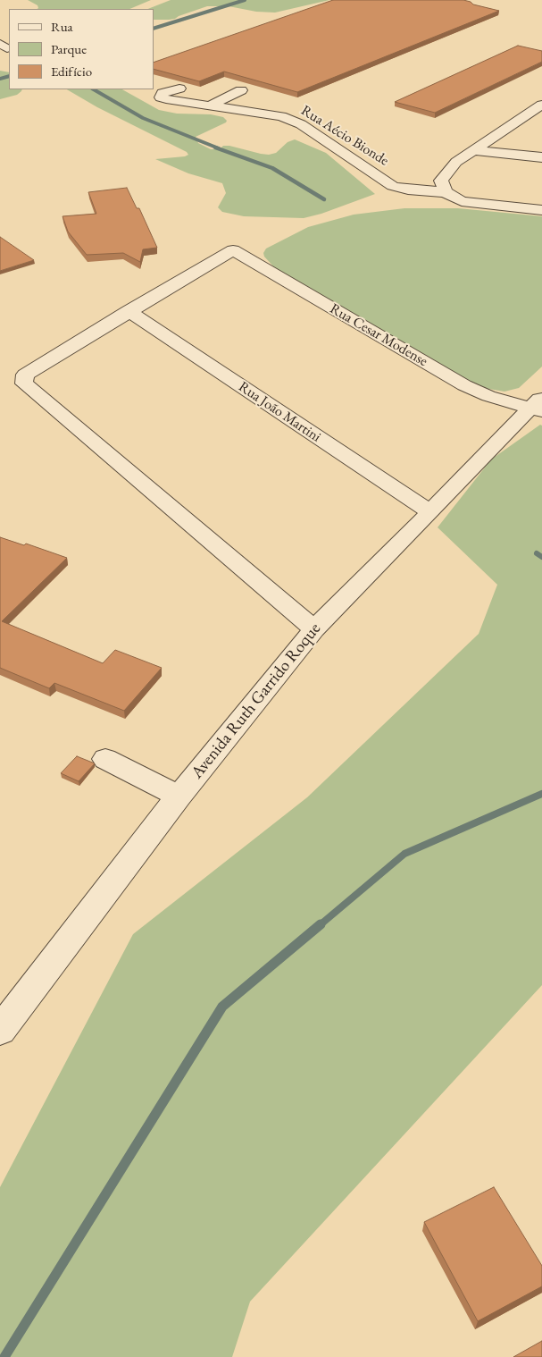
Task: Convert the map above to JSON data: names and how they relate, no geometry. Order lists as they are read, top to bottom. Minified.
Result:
{"streets":{"street":["Rua Aécio Bionde","Rua Cesar Modense","Rua João Martini","Avenida Ruth Garrido Roque"]},"crossings":[["Rua Cesar Modense","Rua João Martini"],["Rua Cesar Modense","Avenida Ruth Garrido Roque"],["Rua João Martini","Avenida Ruth Garrido Roque"]],"legend":["Rua","Parque","Edifício"]}
